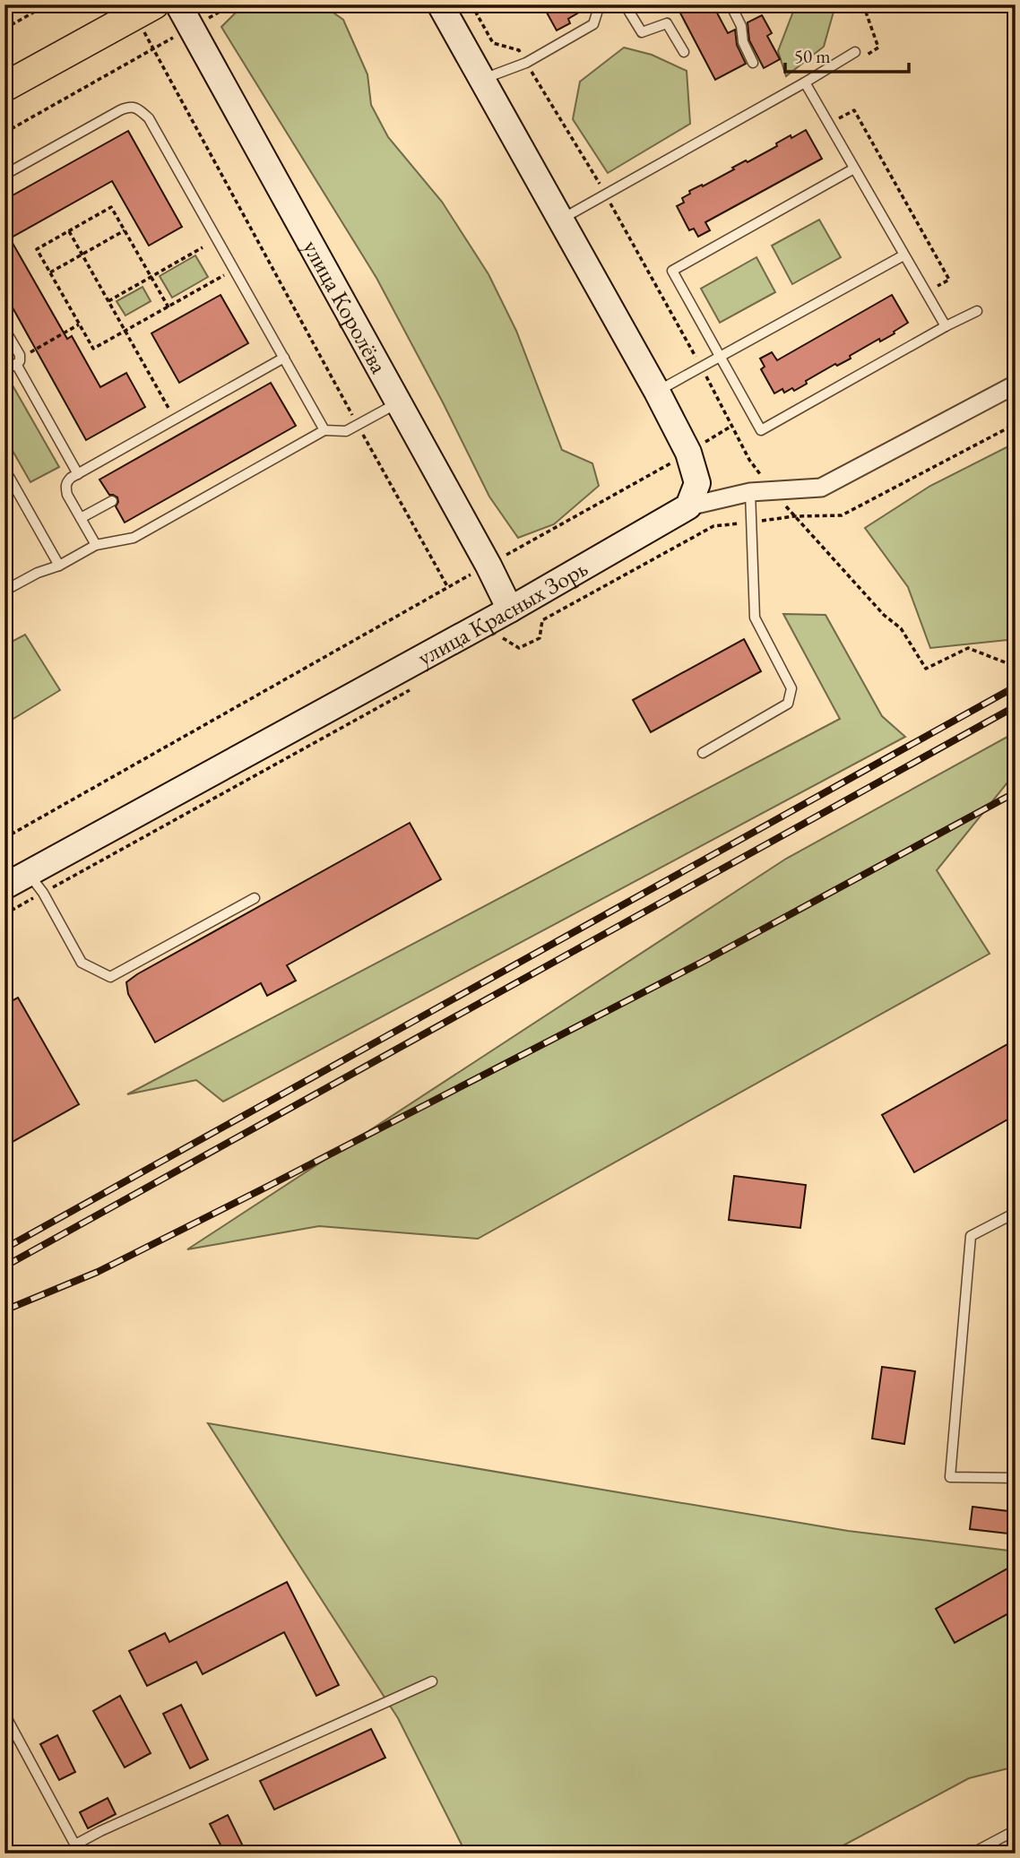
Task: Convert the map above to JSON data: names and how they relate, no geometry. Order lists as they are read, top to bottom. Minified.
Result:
{"streets":{"street":["улица Королёва","улица Красных Зорь"]},"crossings":[["улица Королёва","улица Красных Зорь"]],"scale_bar":"50 m"}
